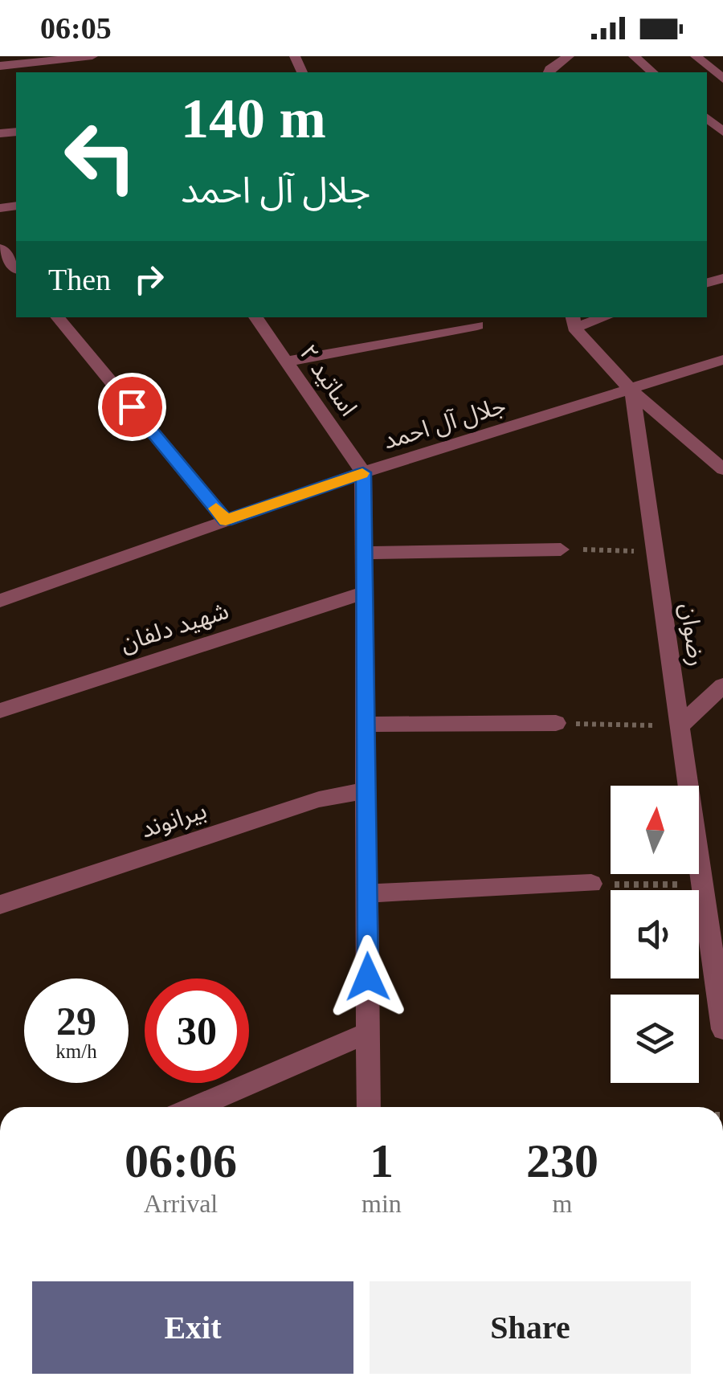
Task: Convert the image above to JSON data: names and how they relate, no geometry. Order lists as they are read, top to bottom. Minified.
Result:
{"streets":{"street":["اساتید ۲","جلال آل احمد","شهید دلفان","رضوان","بیرانوند"]},"crossings":[["اساتید ۲","جلال آل احمد"],["جلال آل احمد","رضوان"]],"north":"top","page":{"status":"06:05","turn":["140 m","جلال آل احمد"],"then":"Then","speed":"29 km/h","limit":"30","eta":["06:06","Arrival","1","min","230","m"],"buttons":["Exit","Share"]}}
